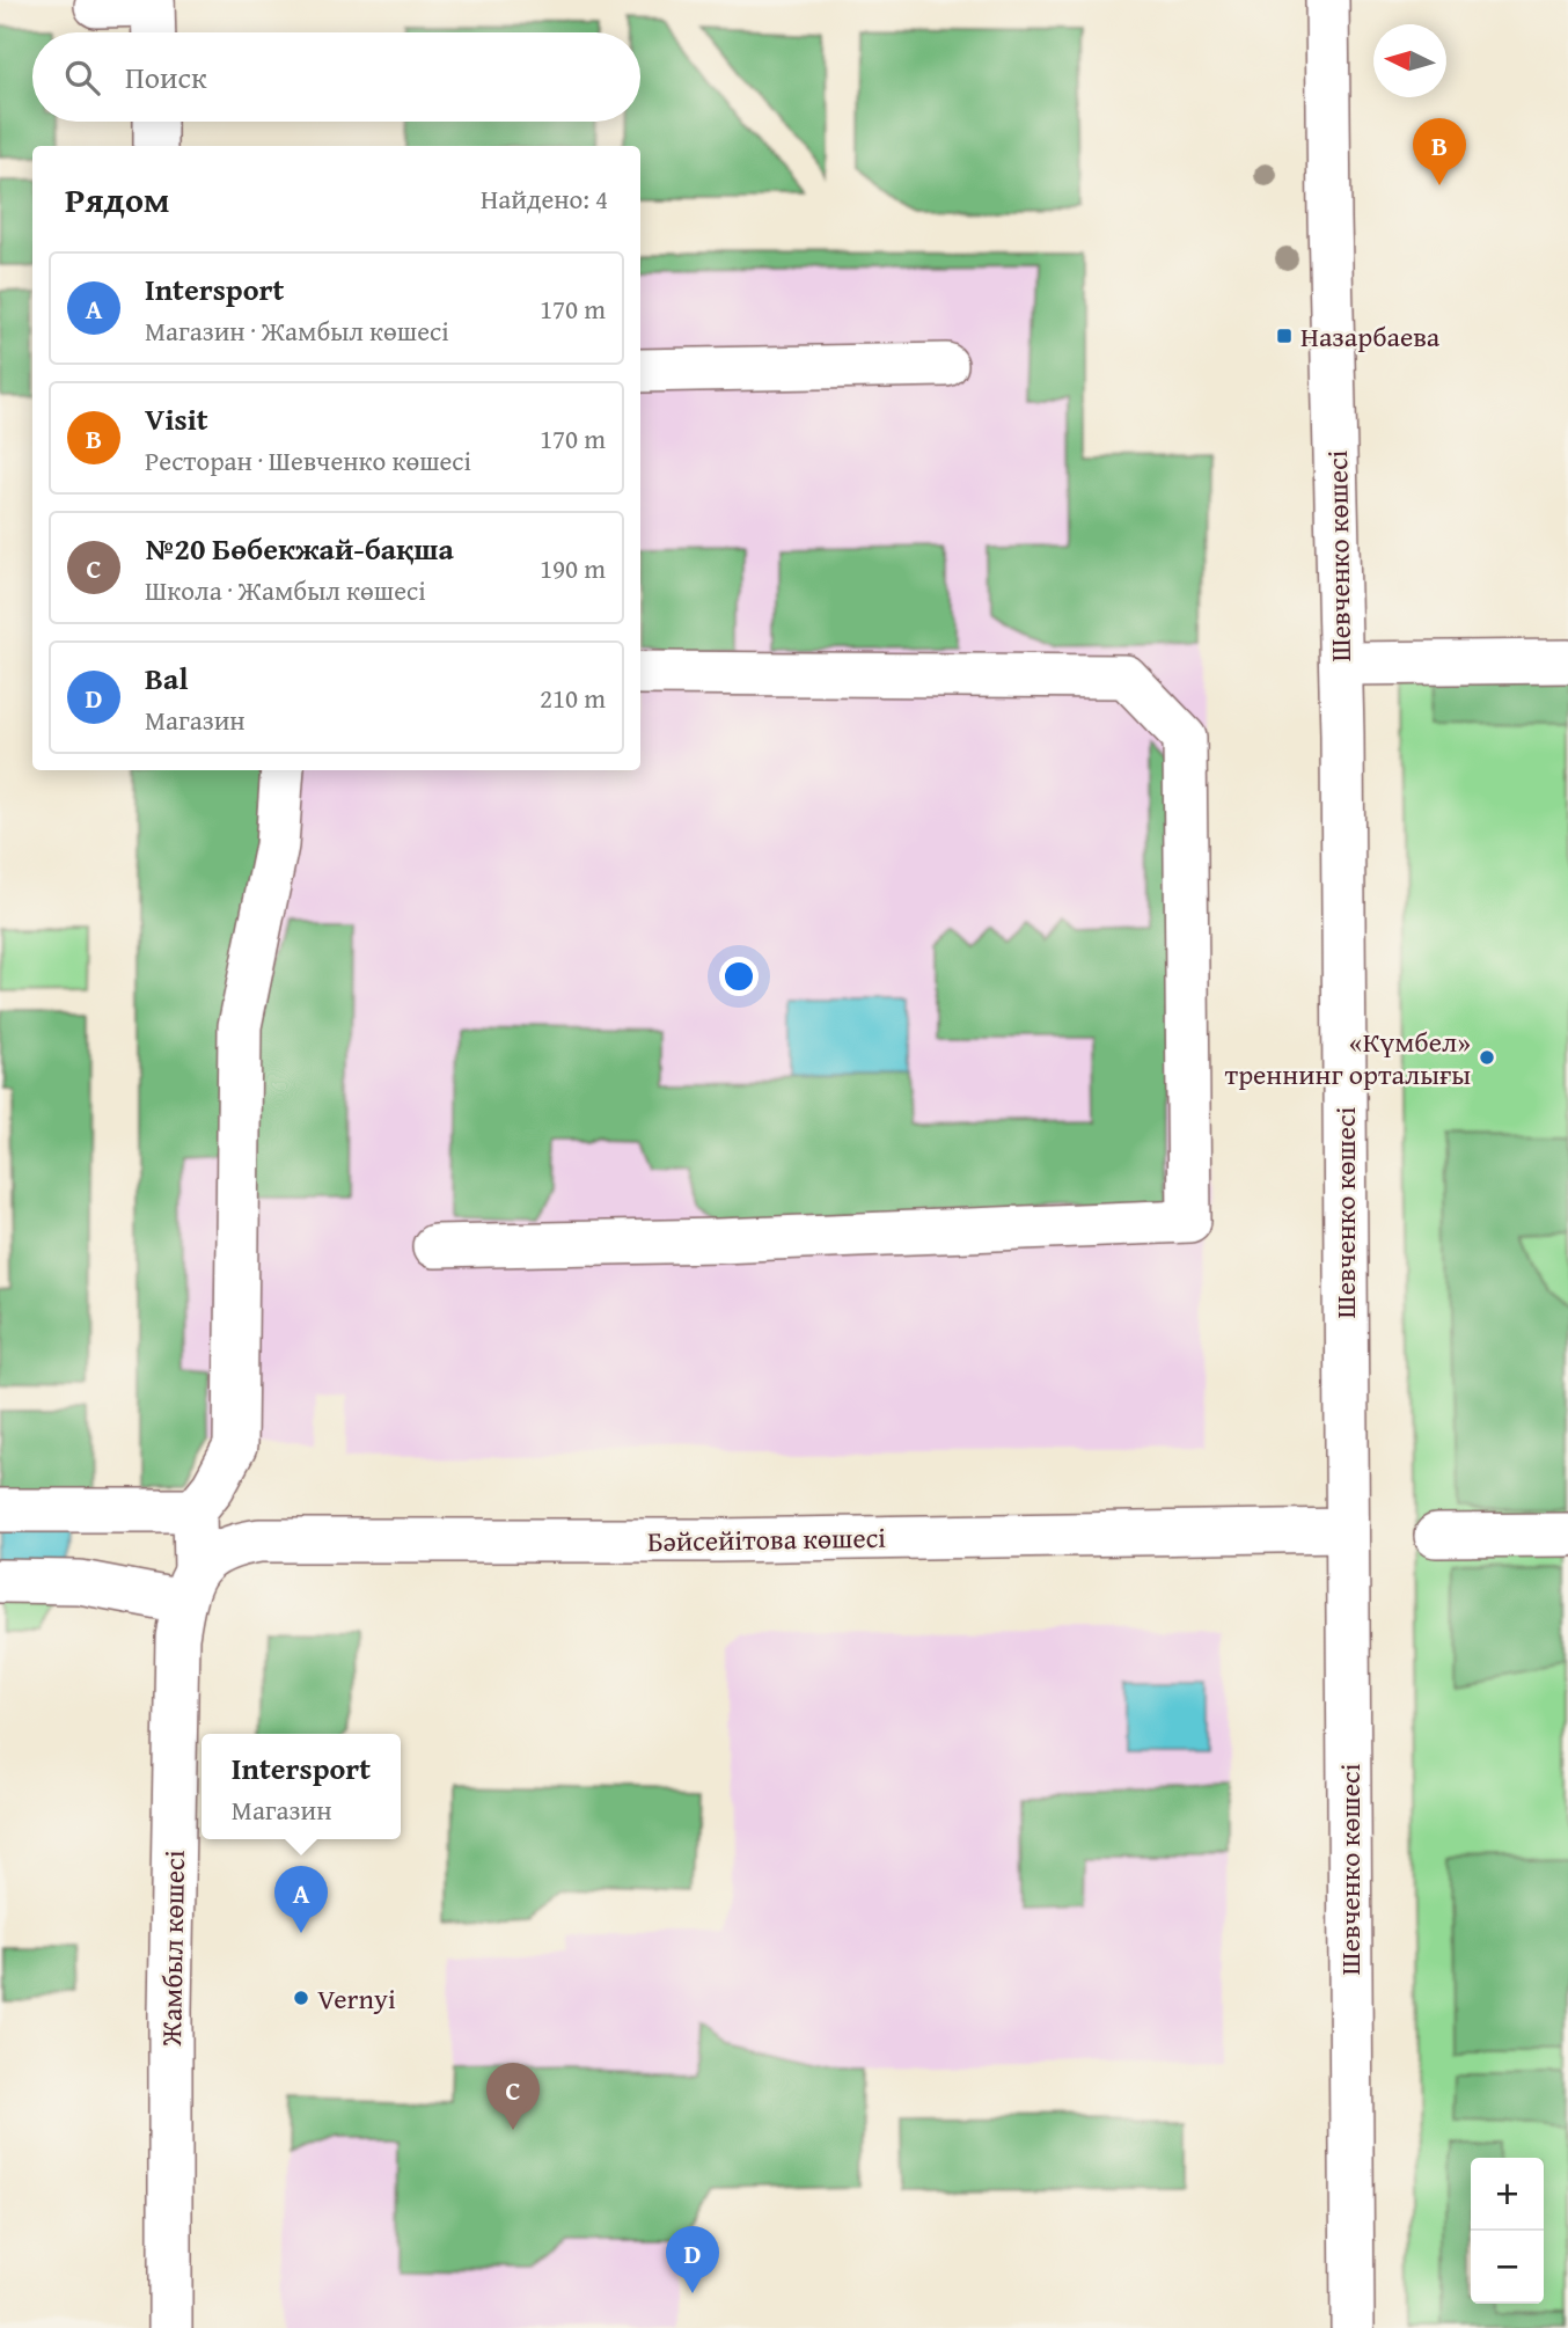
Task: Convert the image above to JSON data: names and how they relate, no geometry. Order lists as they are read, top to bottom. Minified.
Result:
{"streets":{"street":["Шевченко көшесі","Бәйсейітова көшесі","Жамбыл көшесі"]},"crossings":[["Шевченко көшесі","Бәйсейітова көшесі"],["Бәйсейітова көшесі","Жамбыл көшесі"]],"places":{"transit":["Назарбаева"],"other":["«Күмбел» треннинг орталығы","Vernyi"]},"north":"left","page":{"search":"Поиск","pins":["B","A","C","D"],"heading":["Рядом","Найдено: 4"],"list":[{"mark":"A","name":"Intersport","note":"Магазин · Жамбыл көшесі","value":"170 m"},{"mark":"B","name":"Visit","note":"Ресторан · Шевченко көшесі","value":"170 m"},{"mark":"C","name":"№20 Бөбекжай-бақша","note":"Школа · Жамбыл көшесі","value":"190 m"},{"mark":"D","name":"Bal","note":"Магазин","value":"210 m"}],"popup":["Intersport","Магазин"],"map_buttons":["+","−"]}}
